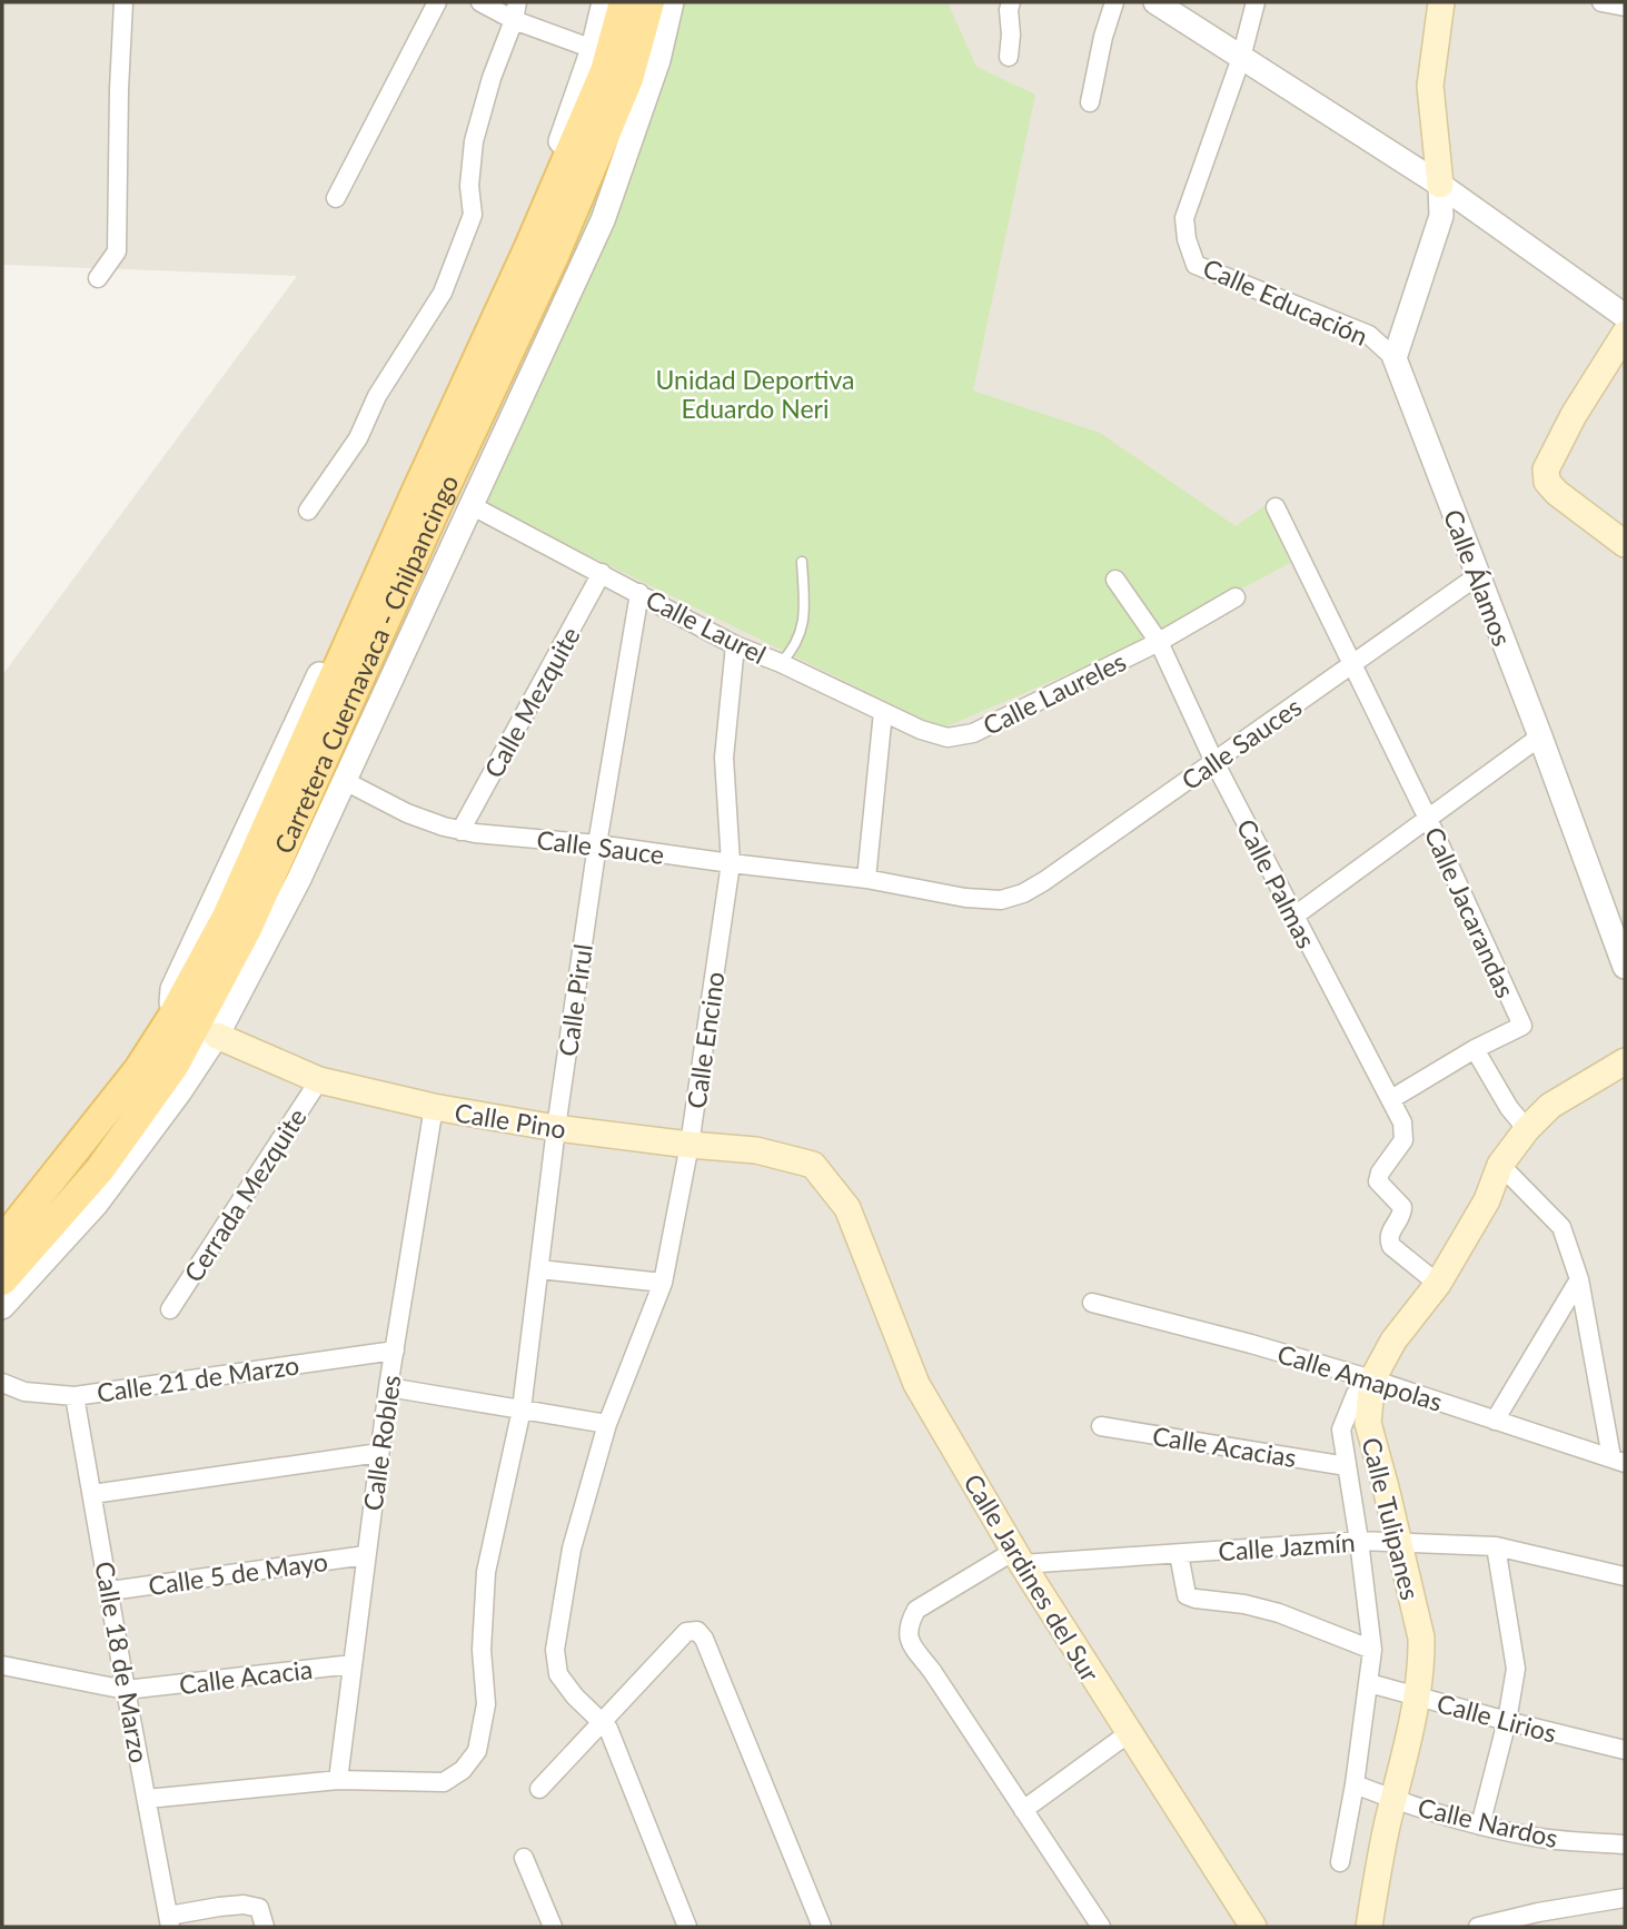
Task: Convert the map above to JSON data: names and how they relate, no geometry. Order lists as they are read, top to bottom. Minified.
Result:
{"streets":{"main road":["Carretera Cuernavaca - Chilpancingo","Calle Pino","Calle Tulipanes","Calle Jardines del Sur"],"street":["Calle Educación","Calle Álamos","Calle Laurel","Calle Laureles","Calle Mezquite","Calle Sauces","Calle Sauce","Calle Palmas","Calle Jacarandas","Calle Pirul","Calle Encino","Cerrada Mezquite","Calle Amapolas","Calle 21 de Marzo","Calle Robles","Calle Acacias","Calle Jazmín","Calle 5 de Mayo","Calle 18 de Marzo","Calle Acacia","Calle Lirios","Calle Nardos"]},"crossings":[["Calle Educación","Calle Álamos"],["Calle Álamos","Calle Sauces"],["Calle Laurel","Calle Laureles"],["Calle Laurel","Calle Mezquite"],["Calle Laurel","Calle Pirul"],["Calle Laurel","Calle Encino"],["Calle Laureles","Calle Palmas"],["Calle Mezquite","Calle Sauce"],["Calle Sauces","Calle Sauce"],["Calle Sauces","Calle Palmas"],["Calle Sauces","Calle Jacarandas"],["Calle Sauce","Calle Pirul"],["Calle Sauce","Calle Encino"],["Calle Palmas","Calle Tulipanes"],["Calle Pirul","Calle Pino"],["Calle Pirul","Calle Robles"],["Calle Pirul","Calle 18 de Marzo"],["Calle Encino","Calle Pino"],["Calle Pino","Cerrada Mezquite"],["Calle Pino","Calle Robles"],["Calle Pino","Calle Jardines del Sur"],["Calle Amapolas","Calle Tulipanes"],["Calle 21 de Marzo","Calle Robles"],["Calle 21 de Marzo","Calle 18 de Marzo"],["Calle Robles","Calle 5 de Mayo"],["Calle Robles","Calle Acacia"],["Calle Tulipanes","Calle Jazmín"],["Calle Tulipanes","Calle Lirios"],["Calle Tulipanes","Calle Nardos"],["Calle Jazmín","Calle Jardines del Sur"],["Calle 5 de Mayo","Calle 18 de Marzo"],["Calle 18 de Marzo","Calle Acacia"]],"parks":["Unidad Deportiva Eduardo Neri"]}
